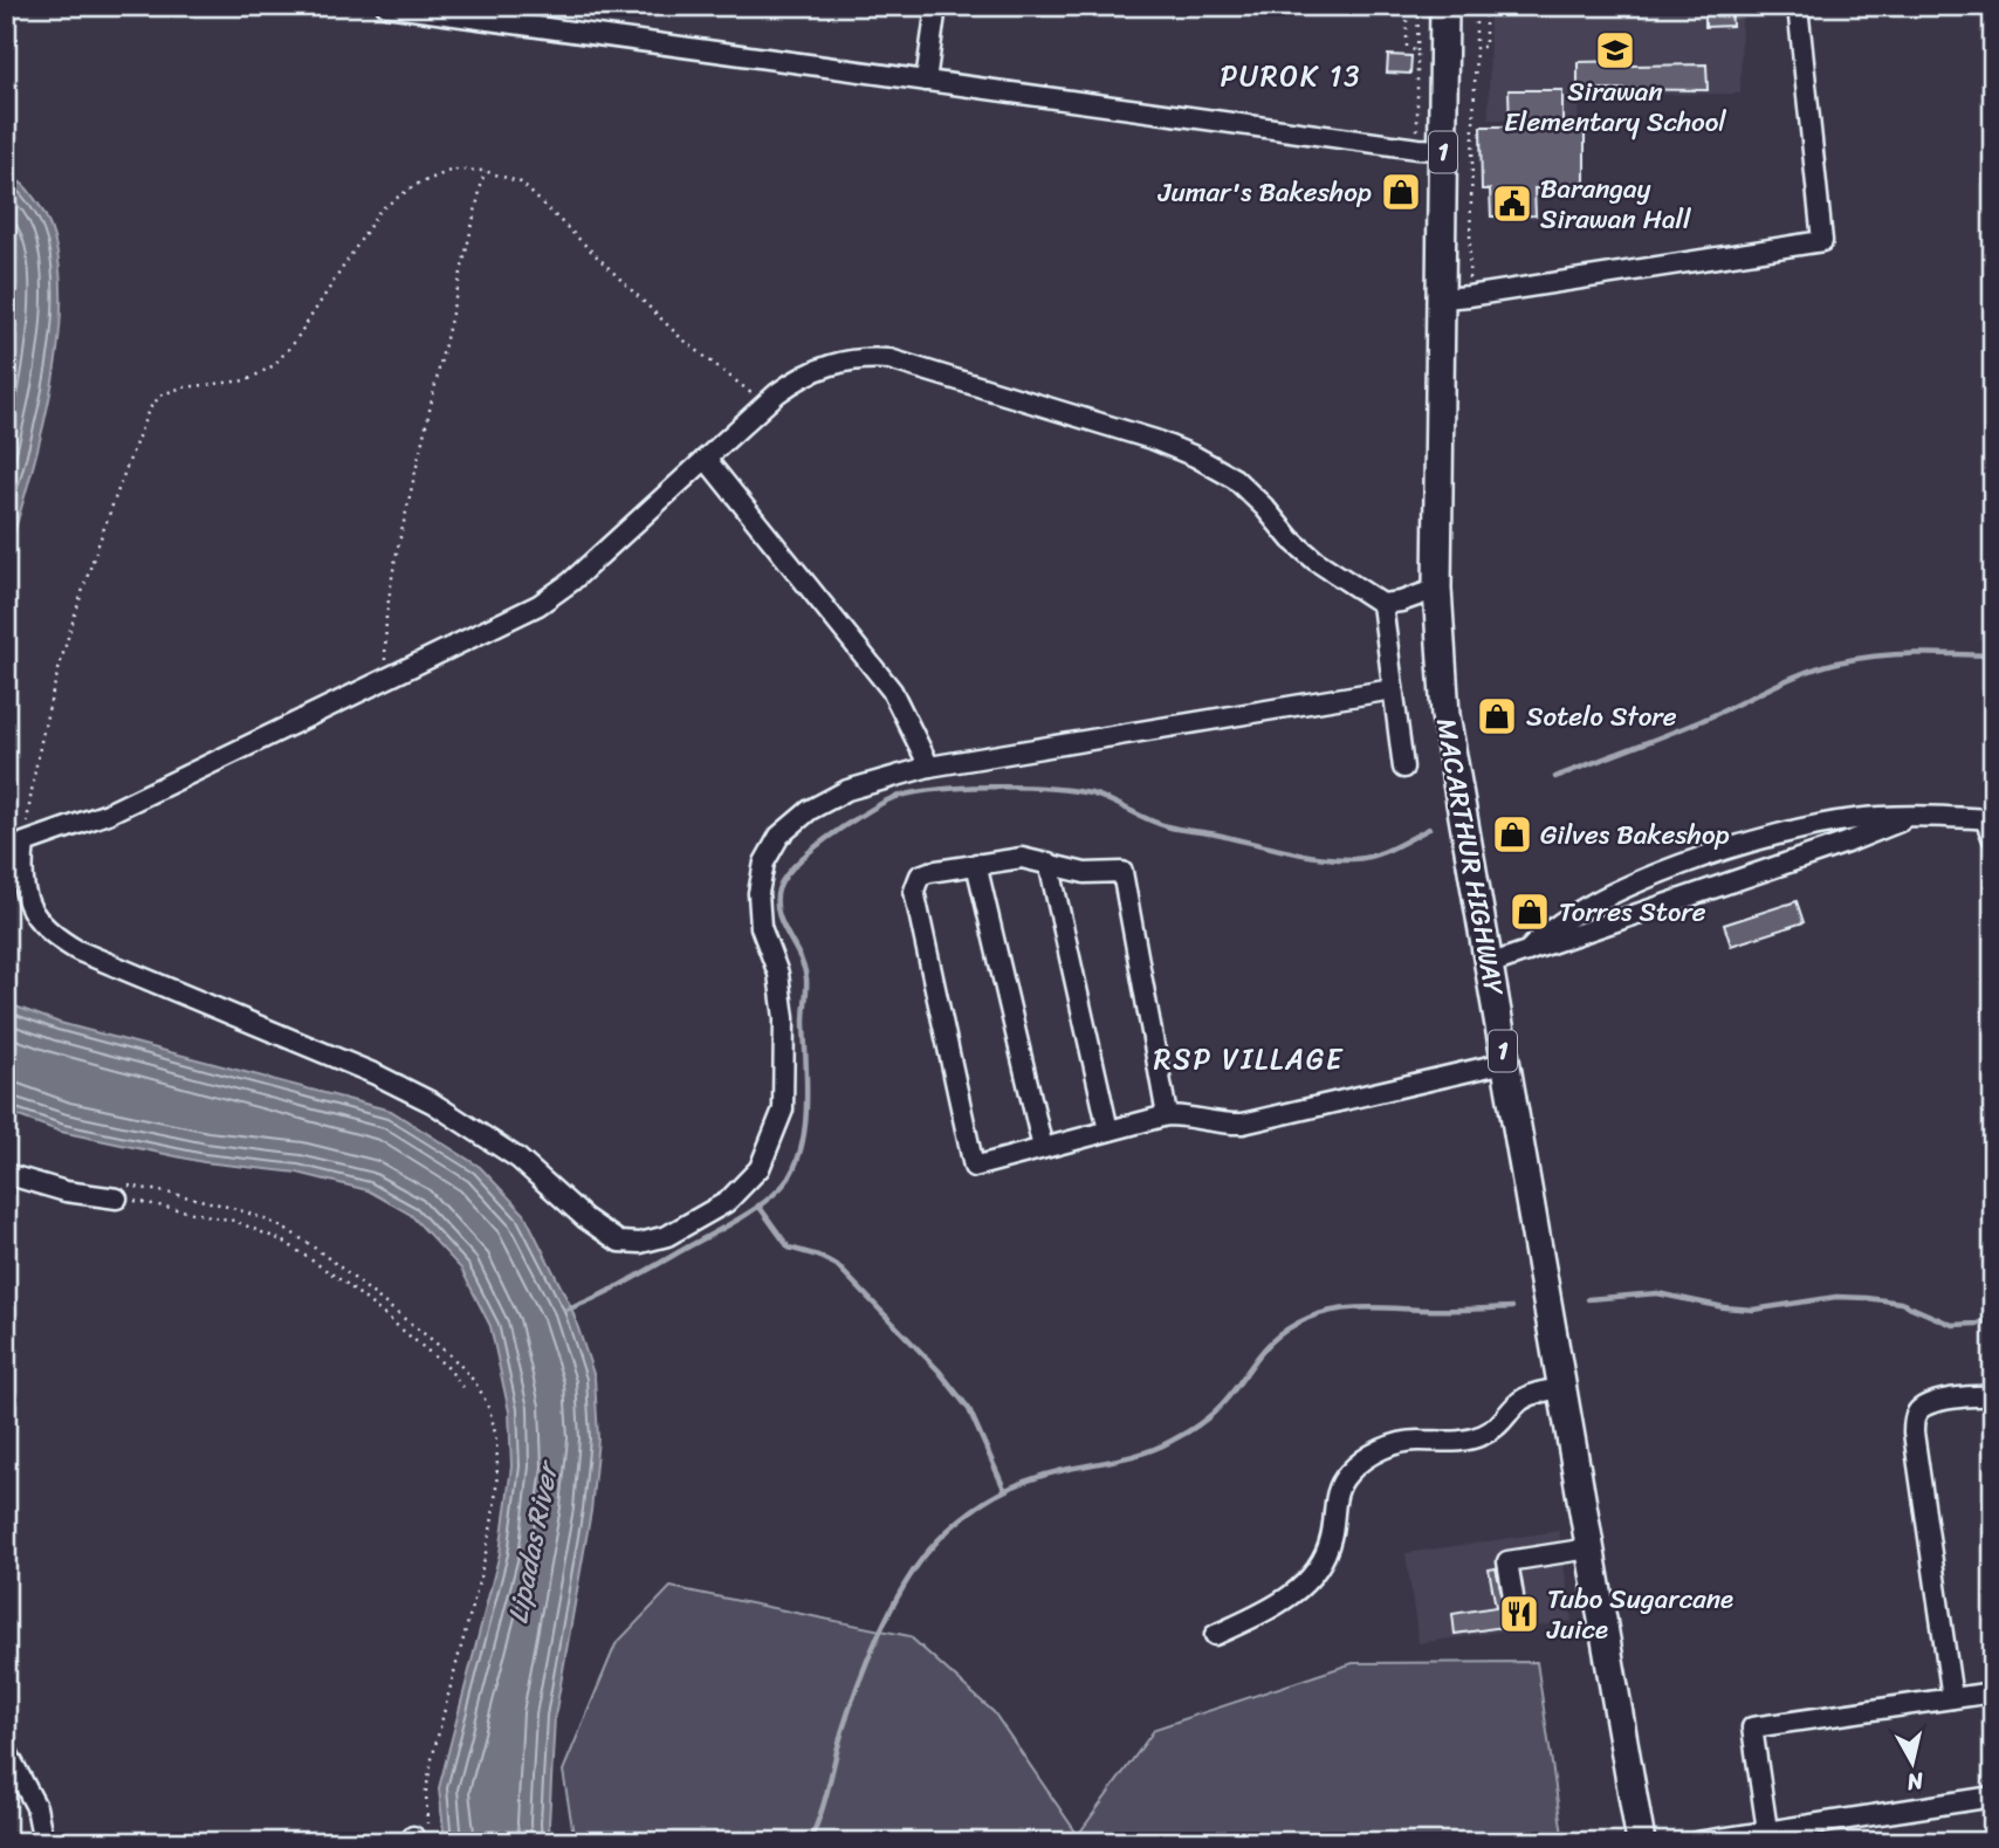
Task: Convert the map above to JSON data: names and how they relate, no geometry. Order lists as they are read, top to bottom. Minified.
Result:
{"streets":{"highway":["1","MACARTHUR HIGHWAY"]},"districts":["PUROK 13","RSP VILLAGE"],"water":["Lipadas River"],"places":{"school or university":["Sirawan Elementary School"],"shop":["Jumar's Bakeshop","Sotelo Store","Gilves Bakeshop","Torres Store"],"public building":["Barangay Sirawan Hall"],"restaurant":["Tubo Sugarcane Juice"]},"north":"bottom"}
